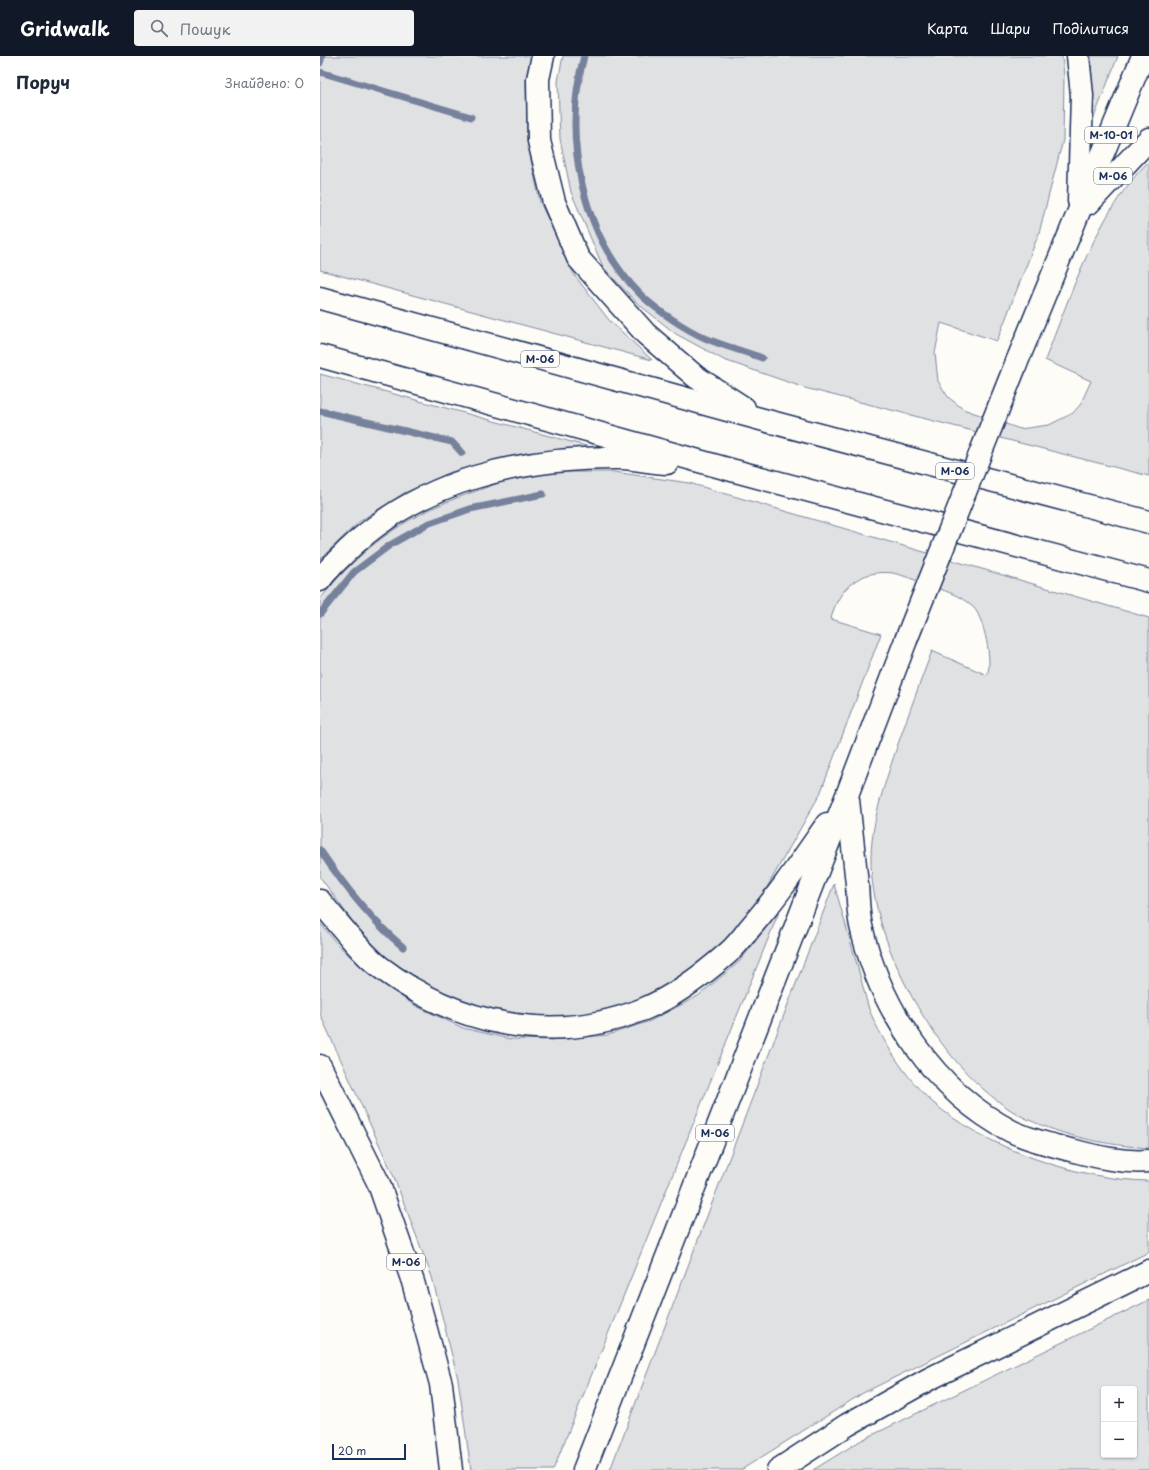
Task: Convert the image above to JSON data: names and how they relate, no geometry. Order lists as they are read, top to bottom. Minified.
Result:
{"streets":{"highway":["М-10-01","М-06"]},"crossings":[["М-10-01","М-06"]],"scale_bar":"20 m","page":{"header":"Gridwalk","search":"Пошук","nav":["Карта","Шари","Поділитися"],"heading":["Поруч","Знайдено: 0"],"map_buttons":["+","−"],"scale":"20 m"}}
